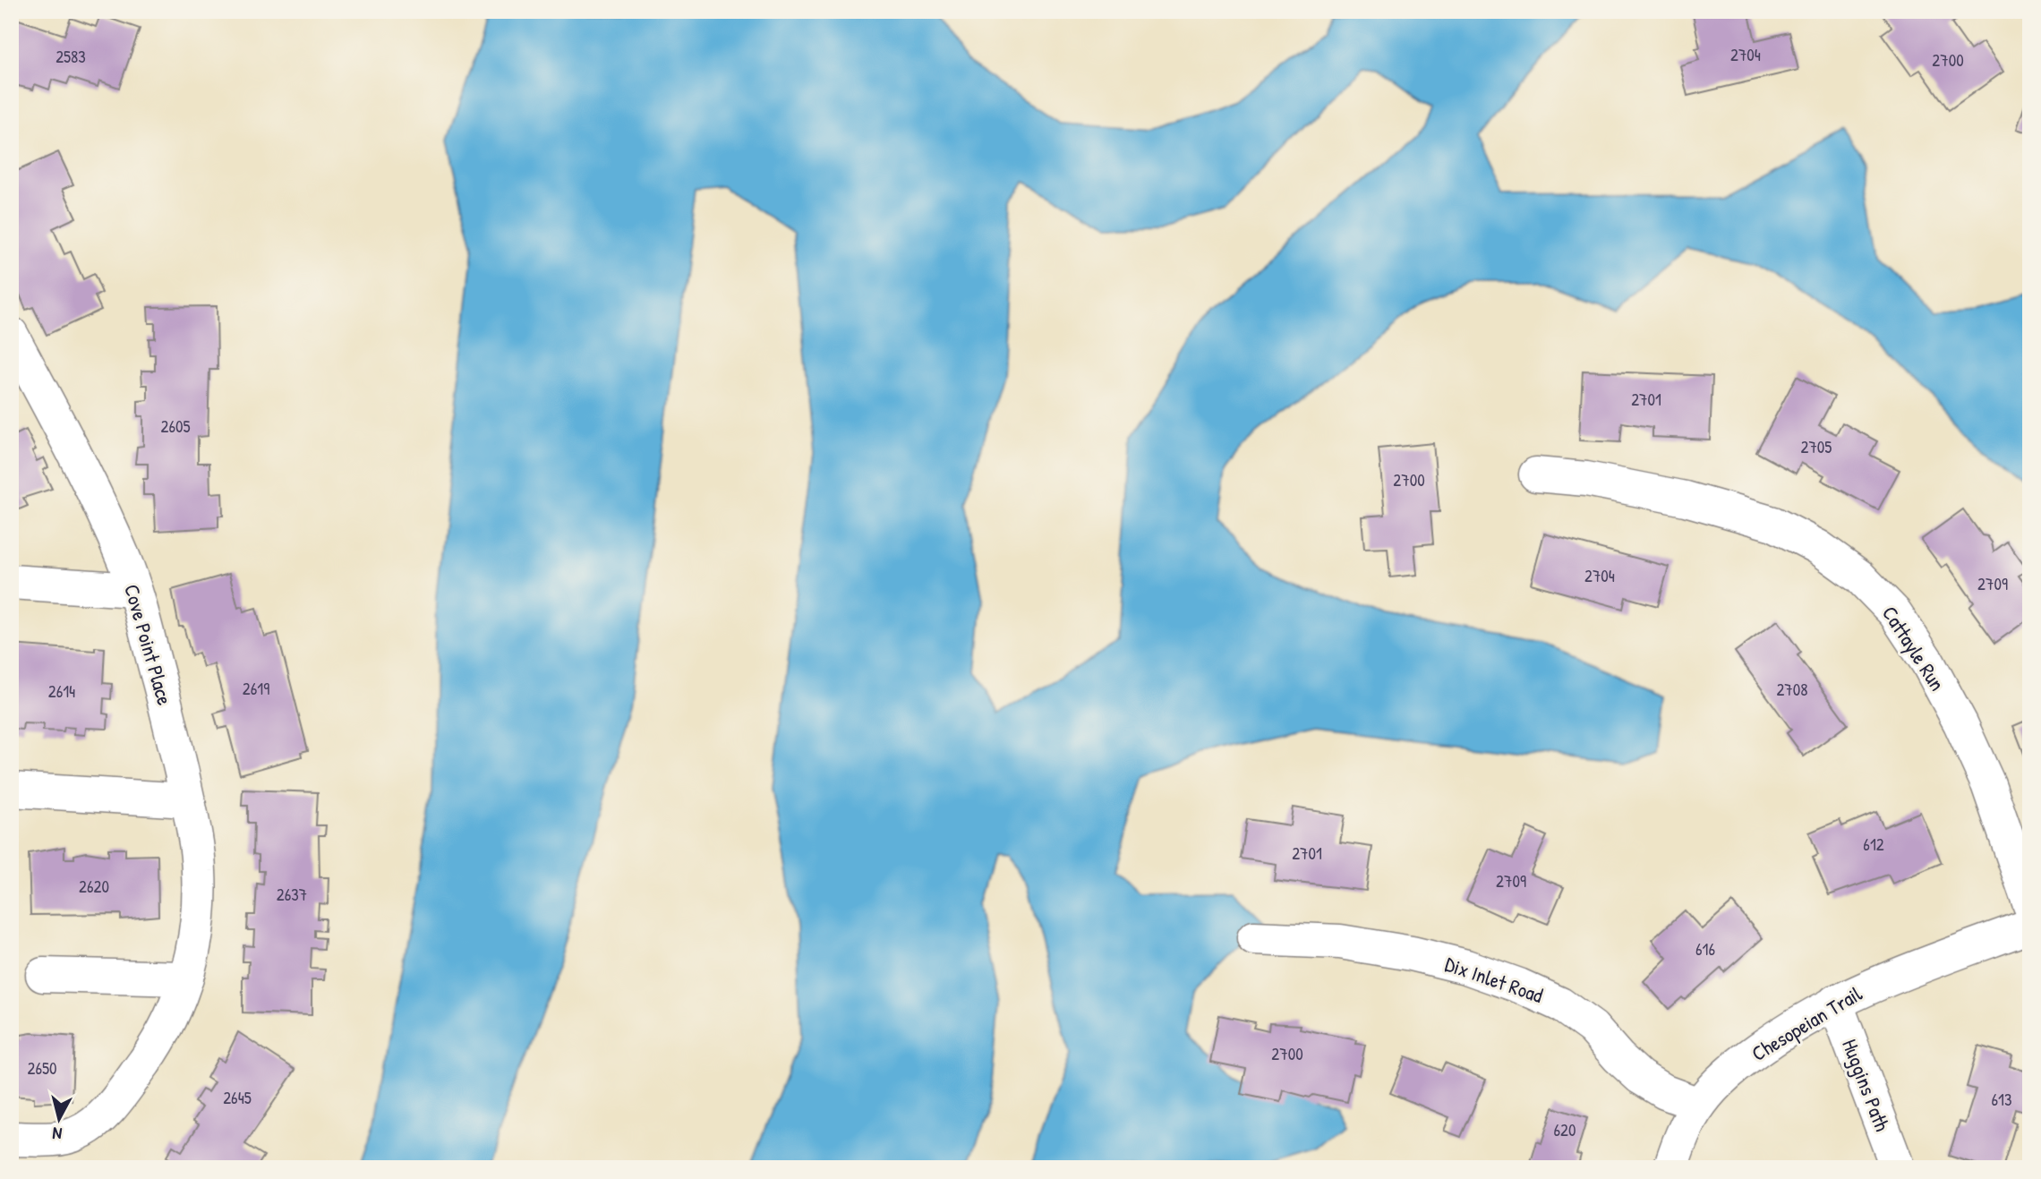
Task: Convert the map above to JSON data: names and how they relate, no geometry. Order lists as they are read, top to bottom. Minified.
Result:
{"streets":{"street":["Cove Point Place","Cattayle Run","Dix Inlet Road","Chesopeian Trail","Huggins Path"]},"crossings":[["Dix Inlet Road","Chesopeian Trail"],["Chesopeian Trail","Huggins Path"]],"house_numbers":["2704","2583","2700","2701","2605","2705","2700","2704","2709","2619","2708","2614","612","2701","2709","2620","2637","616","2700","2650","2645","613","620"],"north":"bottom"}
